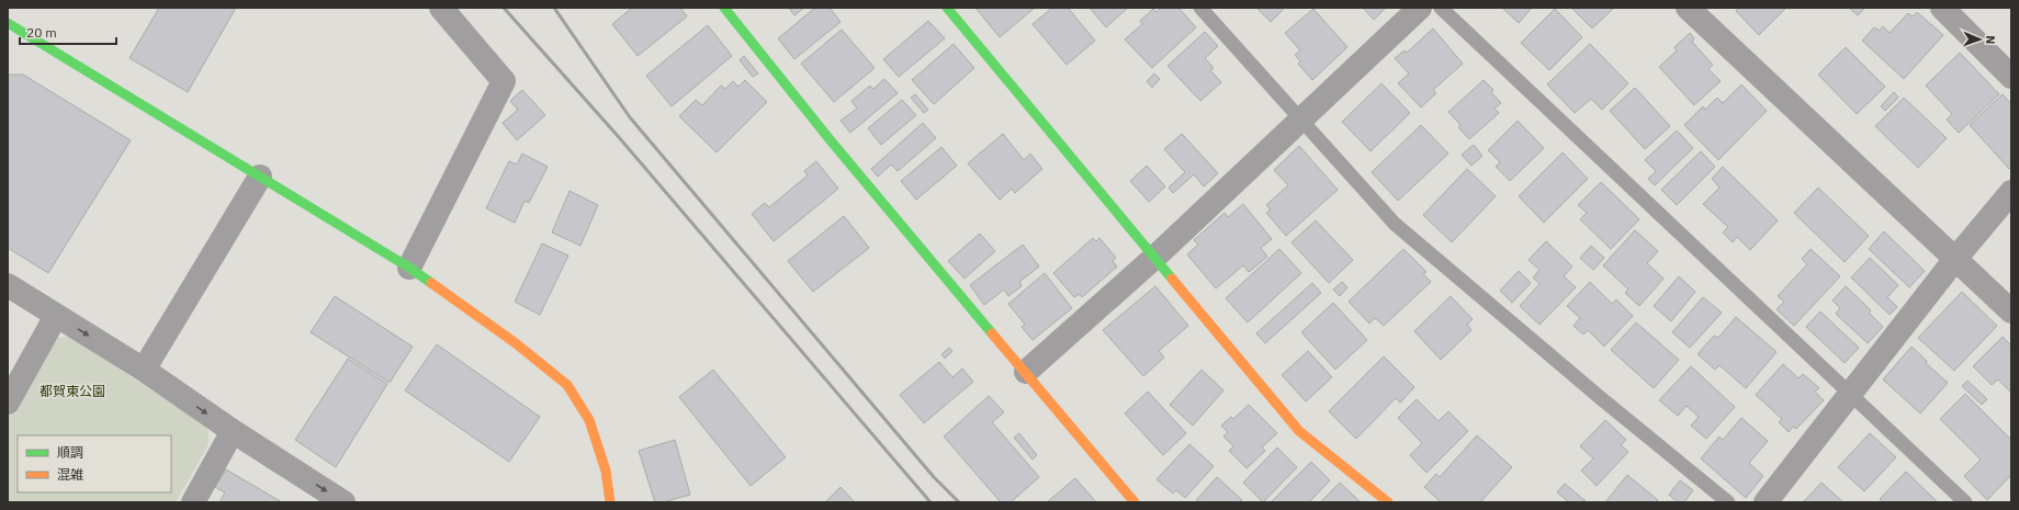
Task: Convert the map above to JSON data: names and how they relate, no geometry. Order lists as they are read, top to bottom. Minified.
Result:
{"parks":["都賀東公園"],"legend":["順調","混雑"],"scale_bar":"20 m","north":"right"}
